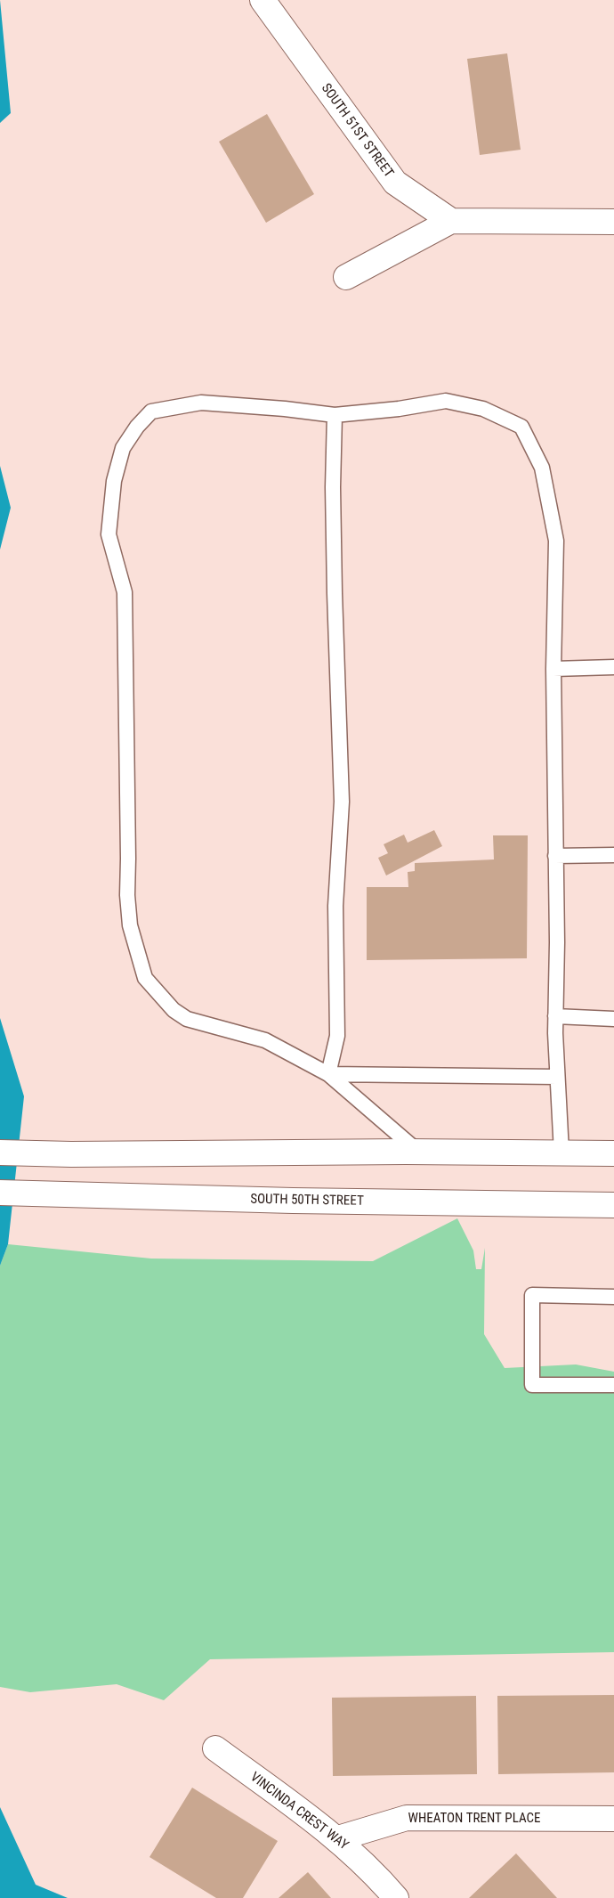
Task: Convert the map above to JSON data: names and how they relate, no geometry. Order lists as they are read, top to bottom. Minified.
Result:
{"streets":{"main road":["SOUTH 51ST STREET","SOUTH 50TH STREET","VINCINDA CREST WAY","WHEATON TRENT PLACE"]},"crossings":[["VINCINDA CREST WAY","WHEATON TRENT PLACE"]]}
